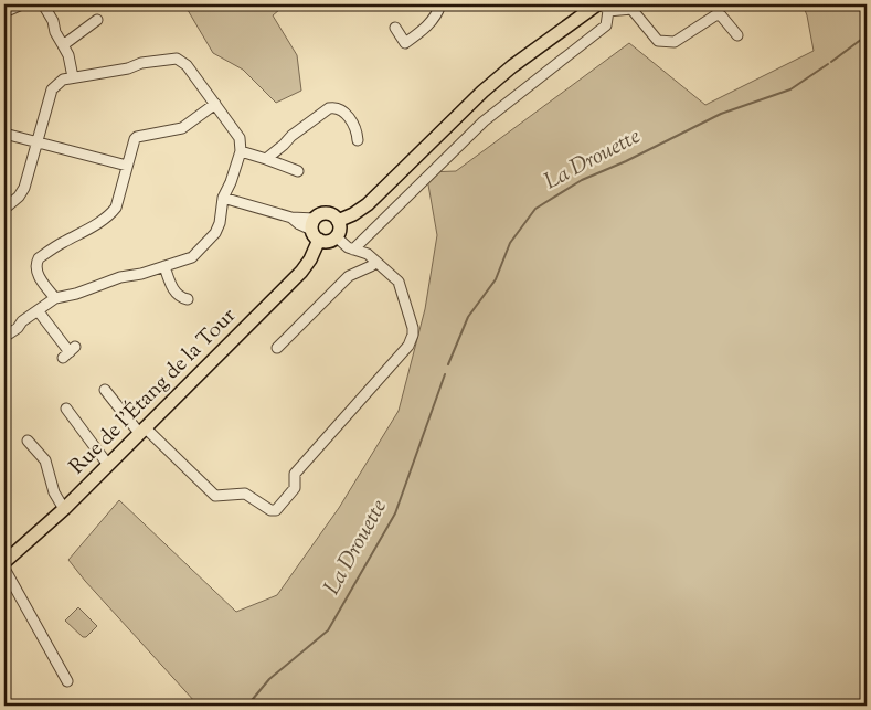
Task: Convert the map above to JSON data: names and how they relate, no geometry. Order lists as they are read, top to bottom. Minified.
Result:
{"streets":{"main road":["Rue de l'Étang de la Tour"]},"water":["La Drouette"]}
